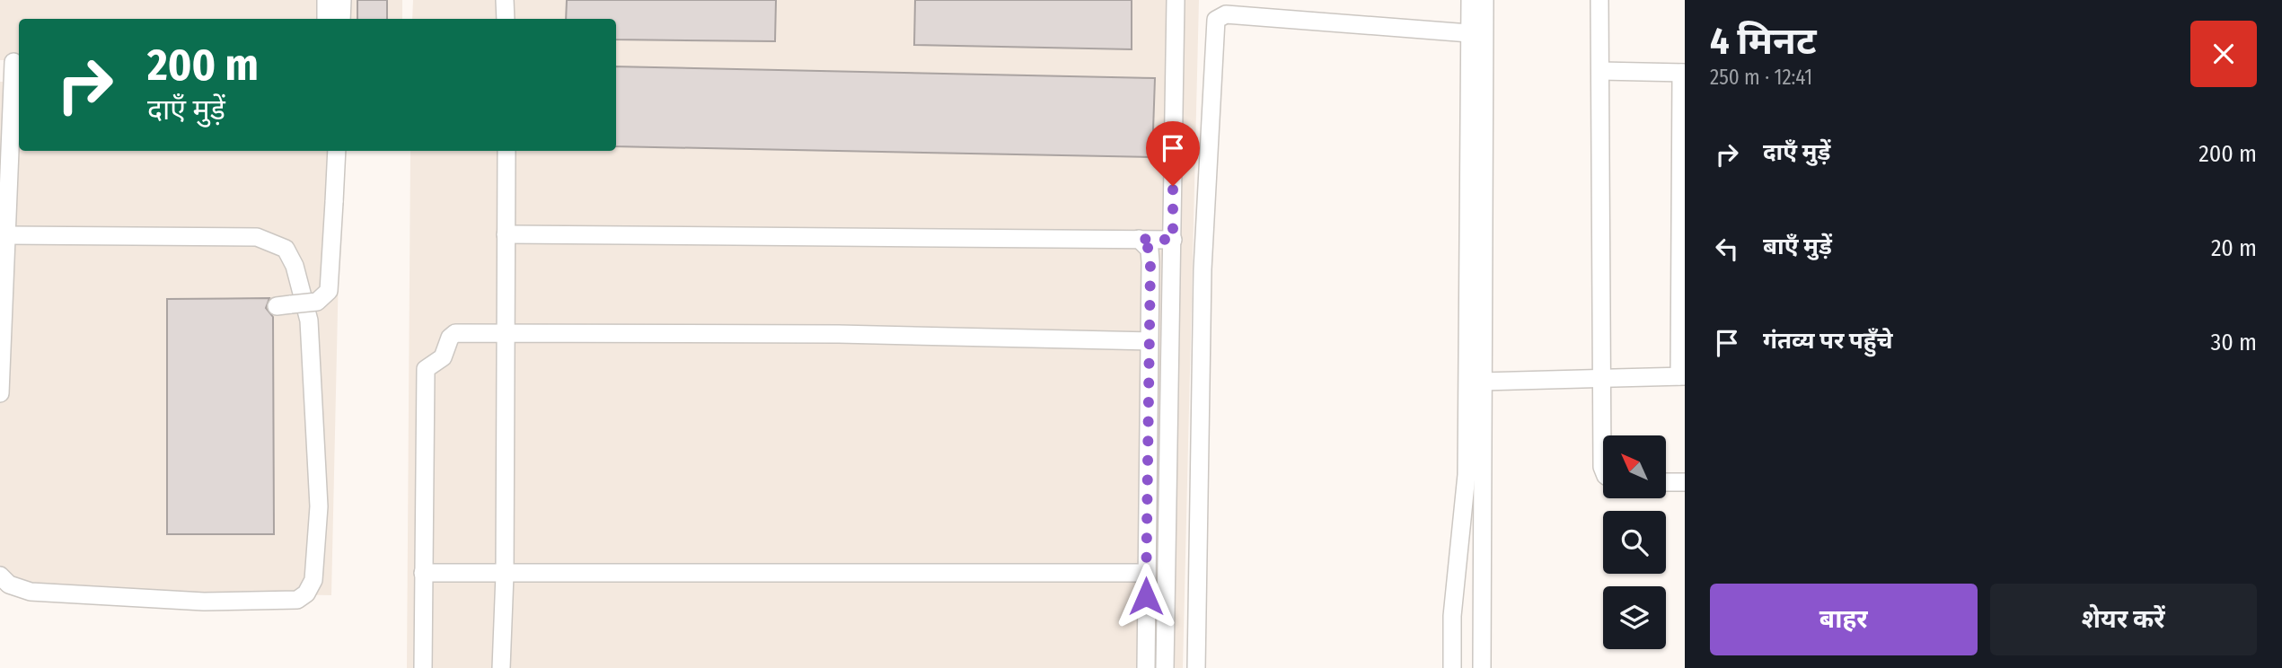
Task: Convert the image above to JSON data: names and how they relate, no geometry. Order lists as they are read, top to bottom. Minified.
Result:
{"north":"top left","page":{"heading":["4 मिनट","250 m · 12:41"],"turn":["200 m","दाएँ मुड़ें"],"list":[{"name":"दाएँ मुड़ें","value":"200 m"},{"name":"बाएँ मुड़ें","value":"20 m"},{"name":"गंतव्य पर पहुँचे","value":"30 m"}],"buttons":["बाहर","शेयर करें"]}}
